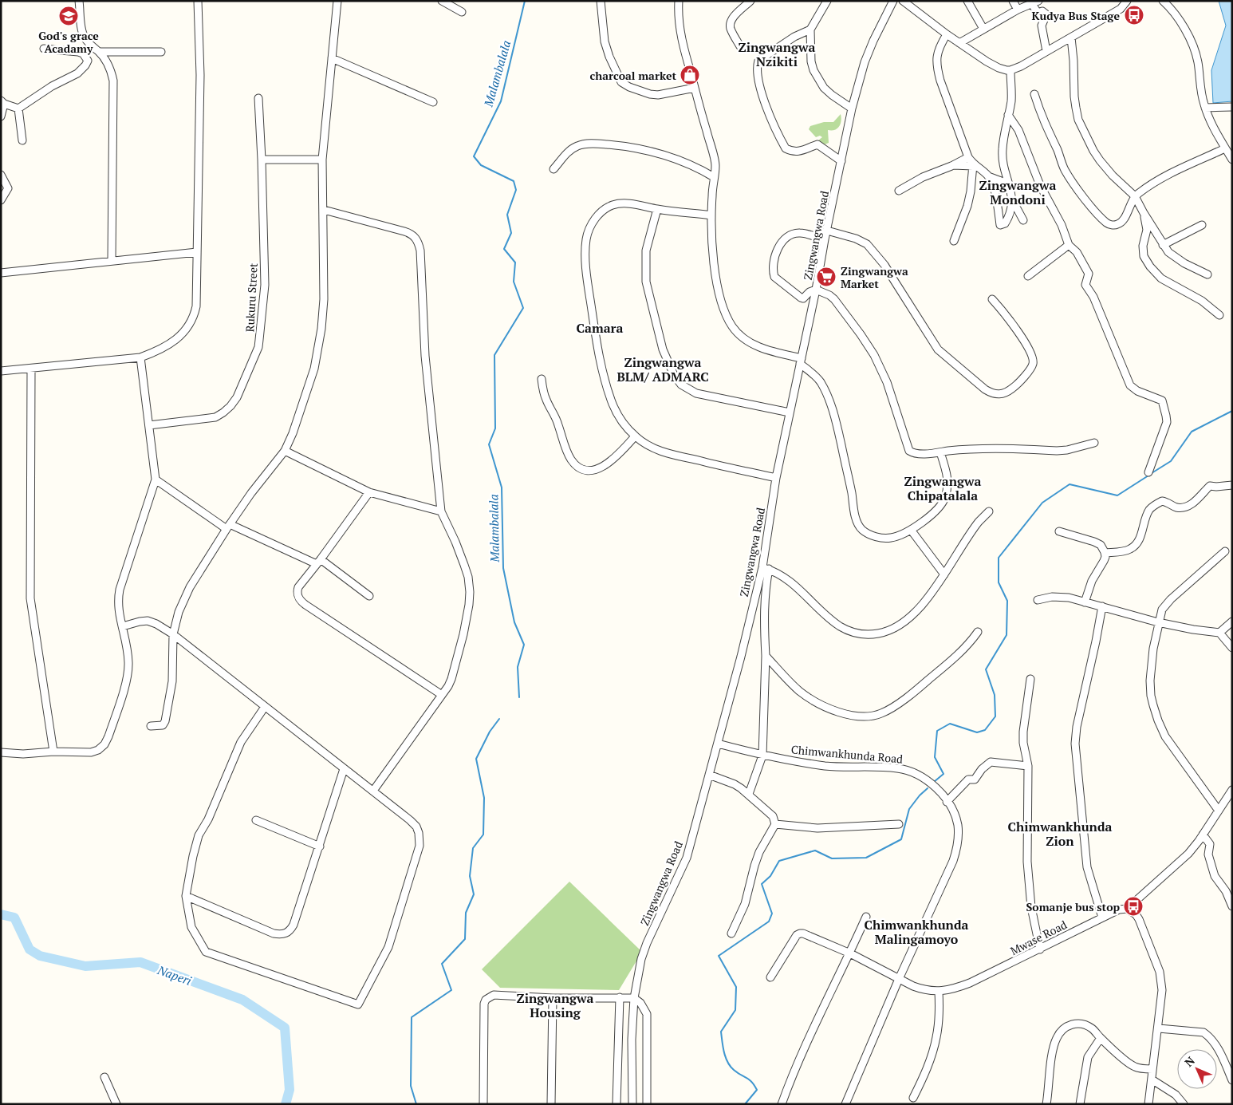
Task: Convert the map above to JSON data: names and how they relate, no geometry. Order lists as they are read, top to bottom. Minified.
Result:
{"streets":{"street":["Zingwangwa Road","Rukuru Street","Chimwankhunda Road","Mwase Road"]},"crossings":[["Zingwangwa Road","Chimwankhunda Road"],["Chimwankhunda Road","Mwase Road"]],"districts":["Zingwangwa Nzikiti","Zingwangwa Mondoni","Camara","Zingwangwa BLM/ ADMARC","Zingwangwa Chipatalala","Chimwankhunda Zion","Chimwankhunda Malingamoyo","Zingwangwa Housing"],"water":["Malambalala","Naperi"],"places":{"bus stop":["Kudya Bus Stage","Somanje bus stop"],"school or university":["God's grace Acadamy"],"shop":["charcoal market"],"supermarket":["Zingwangwa Market"]},"north":"top left"}
